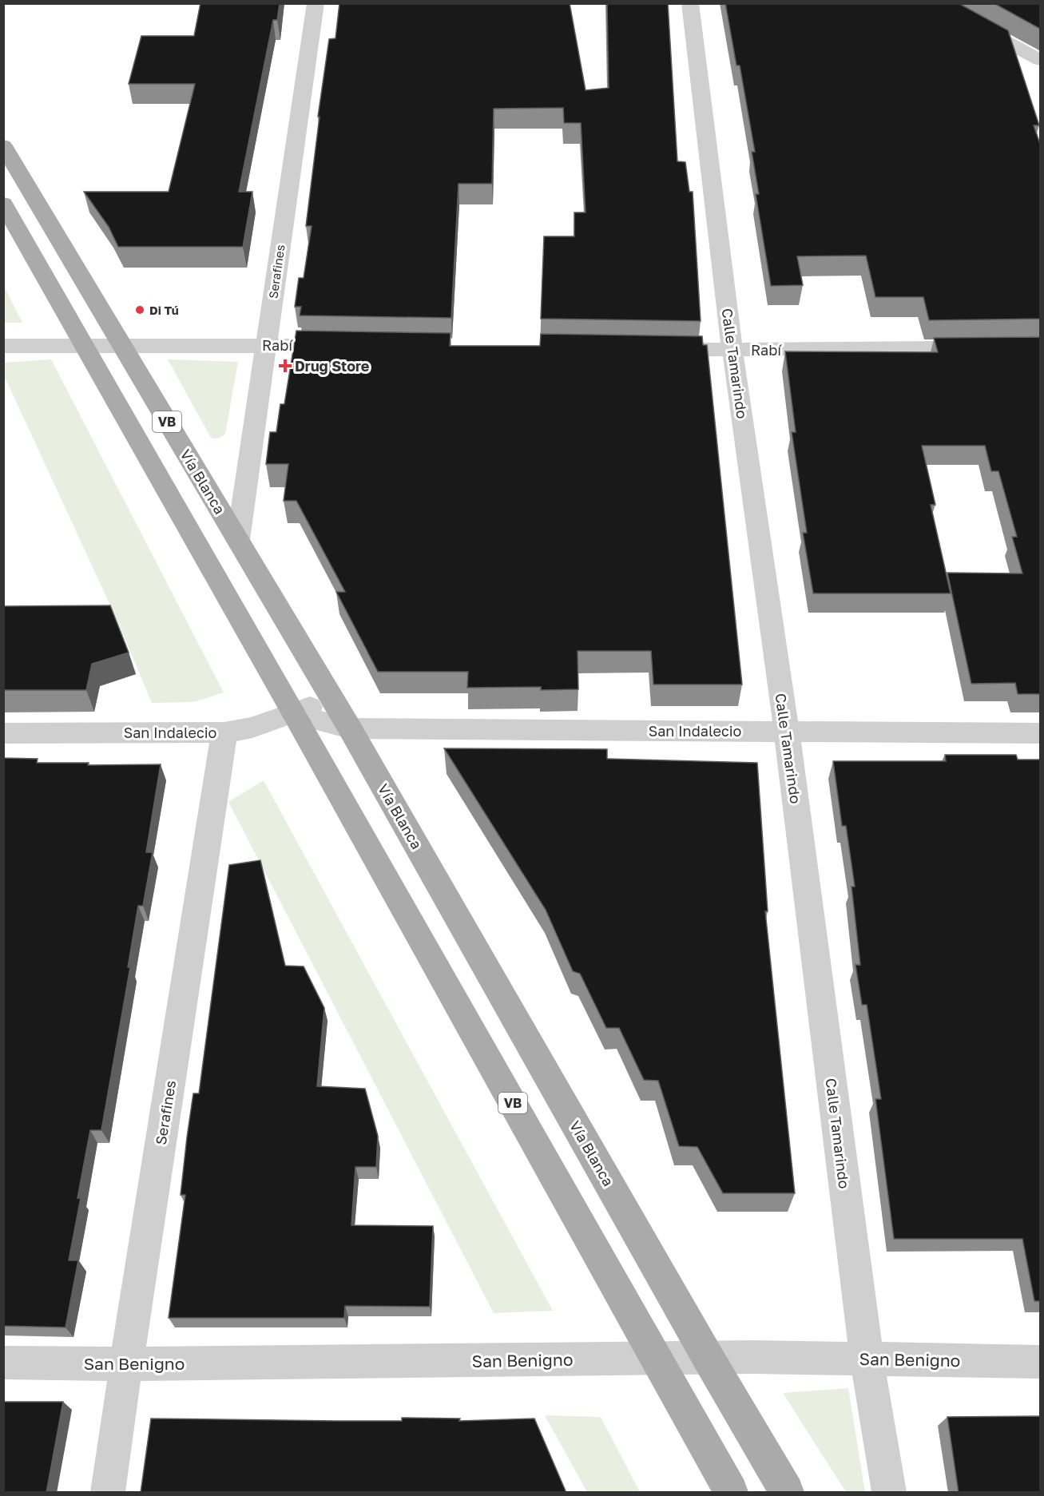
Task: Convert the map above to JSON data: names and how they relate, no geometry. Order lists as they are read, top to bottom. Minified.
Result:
{"streets":{"main road":["VB","Vía Blanca"],"street":["Serafines","Rabí","Calle Tamarindo","San Indalecio","San Benigno"]},"crossings":[["Serafines","Rabí"],["Serafines","Vía Blanca"],["Serafines","San Indalecio"],["Serafines","San Benigno"],["Rabí","Calle Tamarindo"],["Rabí","VB"],["Rabí","Vía Blanca"],["Calle Tamarindo","San Indalecio"],["Calle Tamarindo","San Benigno"],["VB","San Indalecio"],["VB","San Benigno"],["Vía Blanca","San Indalecio"],["Vía Blanca","San Benigno"]],"places":{"other":["Di Tú"],"health":["Drug Store"]}}
